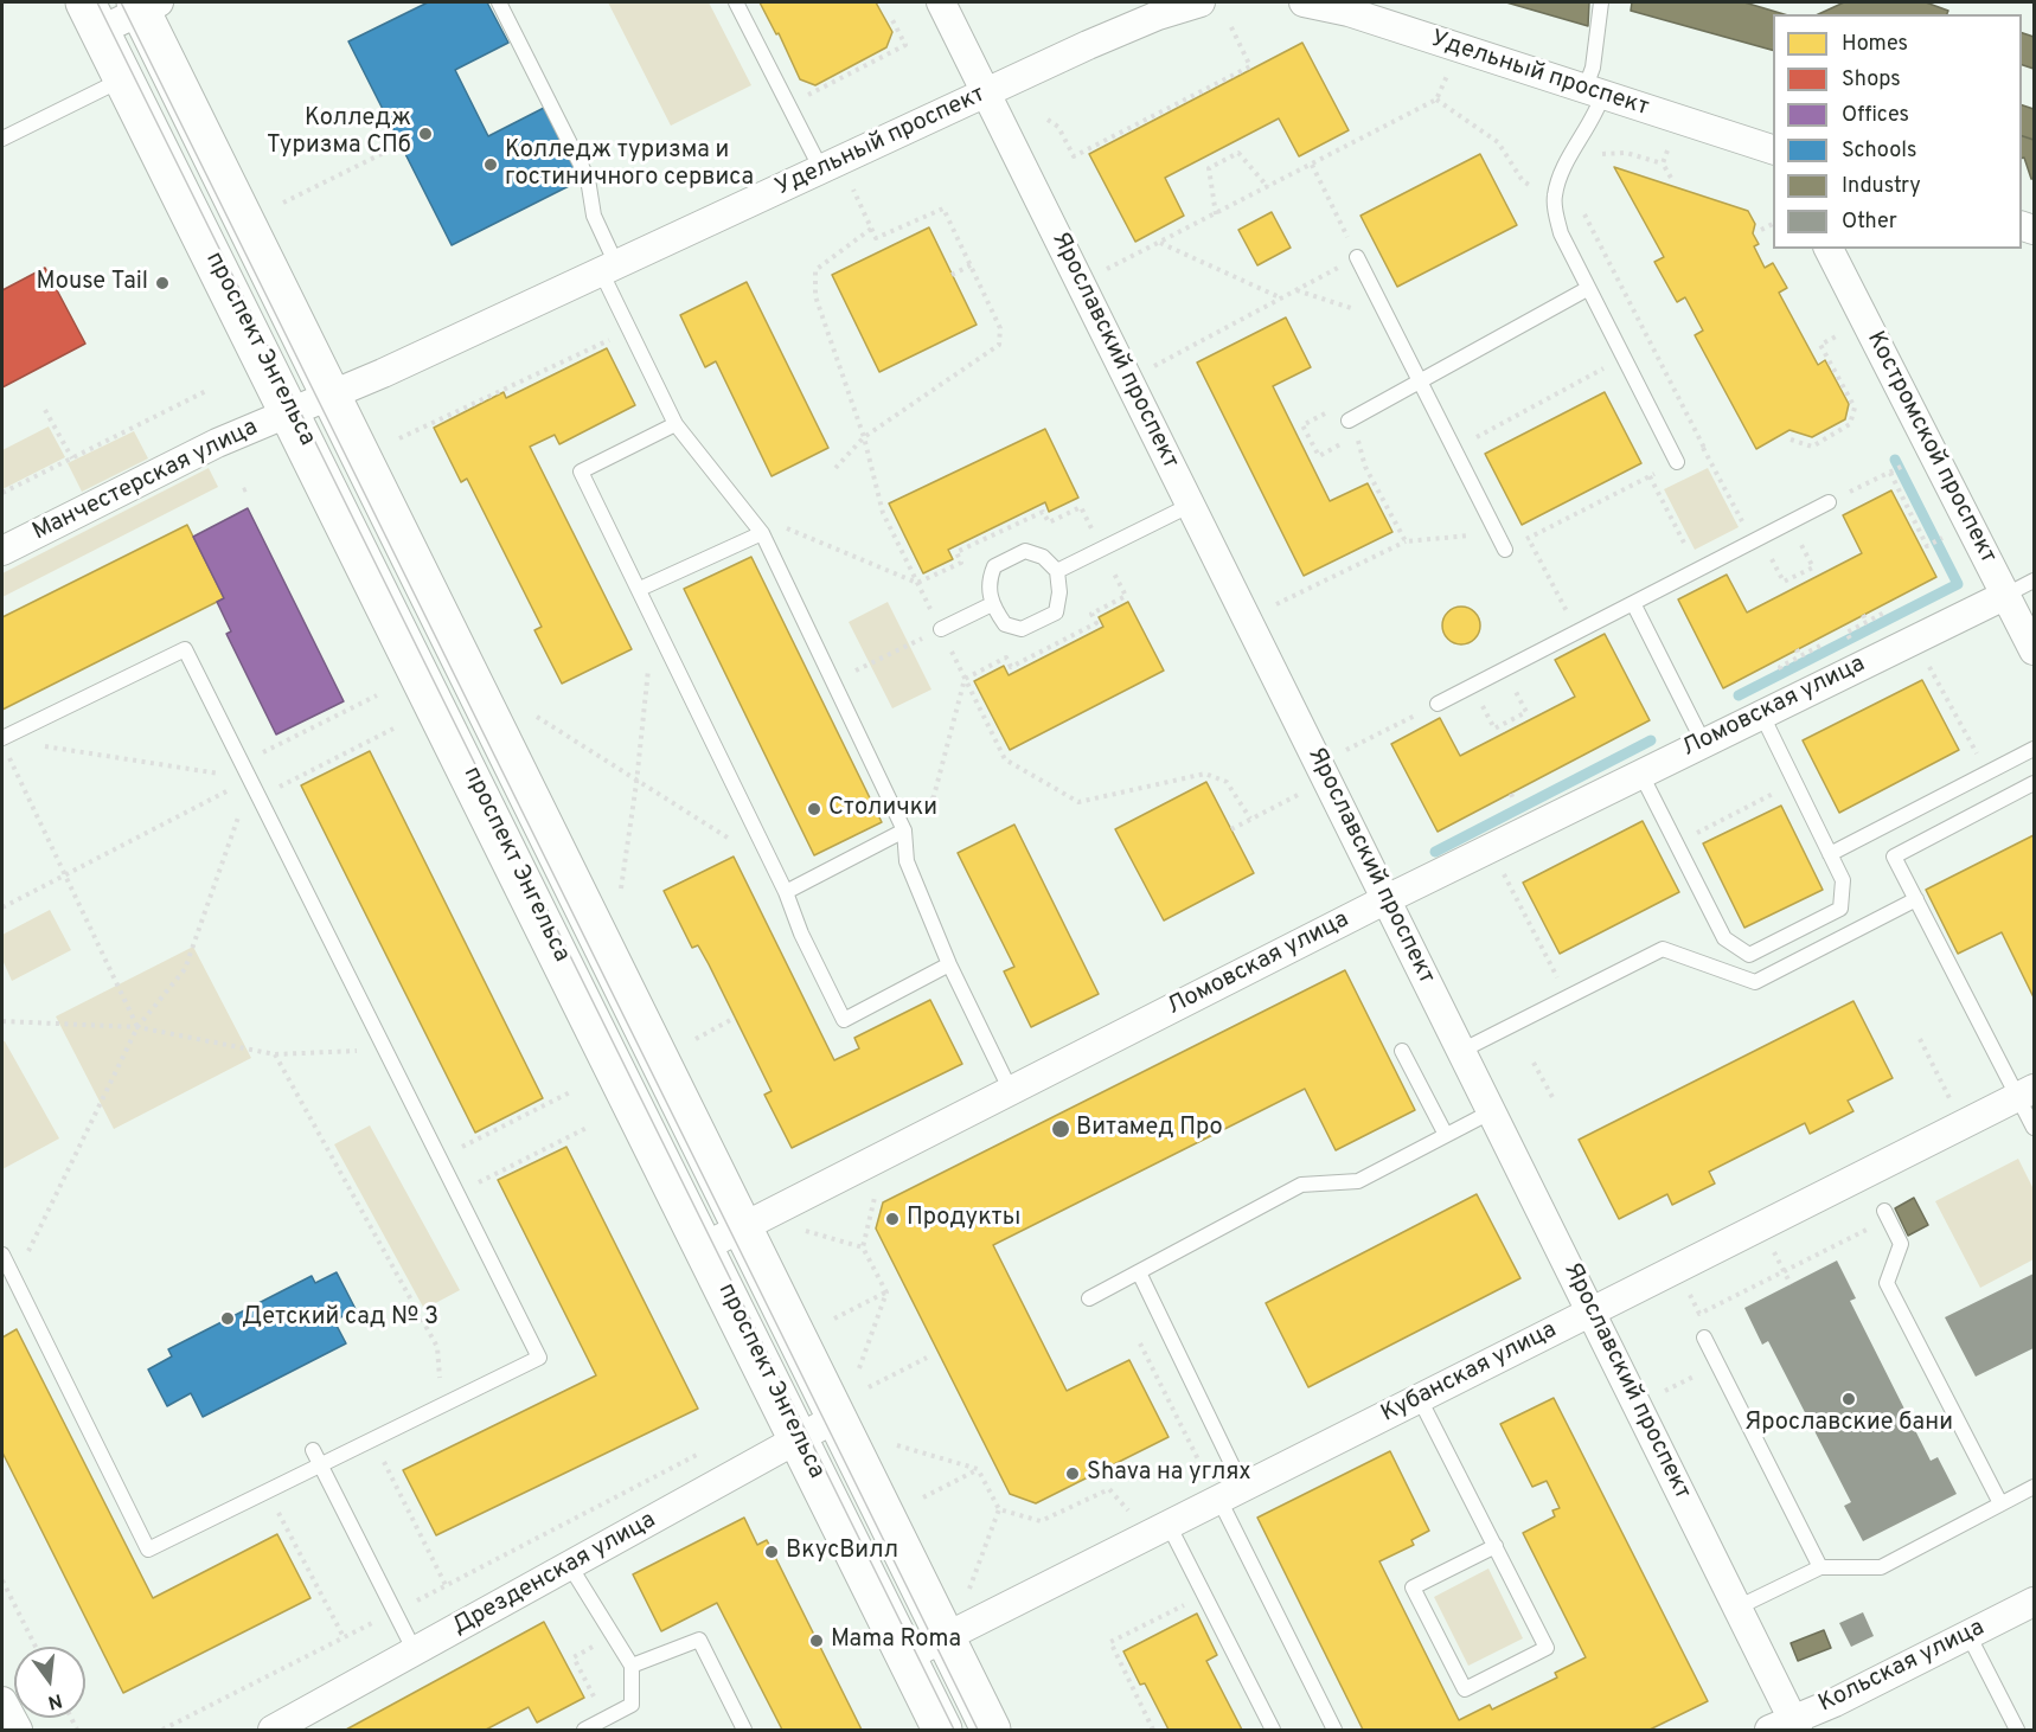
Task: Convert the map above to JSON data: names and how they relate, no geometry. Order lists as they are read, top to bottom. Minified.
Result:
{"streets":{"main road":["проспект Энгельса"],"street":["Удельный проспект","Ярославский проспект","Костромской проспект","Манчестерская улица","Ломовская улица","Кубанская улица","Дрезденская улица","Кольская улица"]},"crossings":[["Удельный проспект","проспект Энгельса"],["Удельный проспект","Ярославский проспект"],["Удельный проспект","Манчестерская улица"],["проспект Энгельса","Манчестерская улица"],["проспект Энгельса","Ломовская улица"],["проспект Энгельса","Кубанская улица"],["проспект Энгельса","Дрезденская улица"],["Ярославский проспект","Ломовская улица"],["Ярославский проспект","Кубанская улица"],["Ярославский проспект","Кольская улица"],["Костромской проспект","Ломовская улица"]],"places":["Колледж Туризма СПб","Колледж туризма и гостиничного сервиса","Mouse Tail","Столички","Витамед Про","Продукты","Детский сад № 3","Ярославские бани","Shava на углях","ВкусВилл","Mama Roma"],"legend":["Homes","Shops","Offices","Schools","Industry","Other"],"north":"bottom"}
